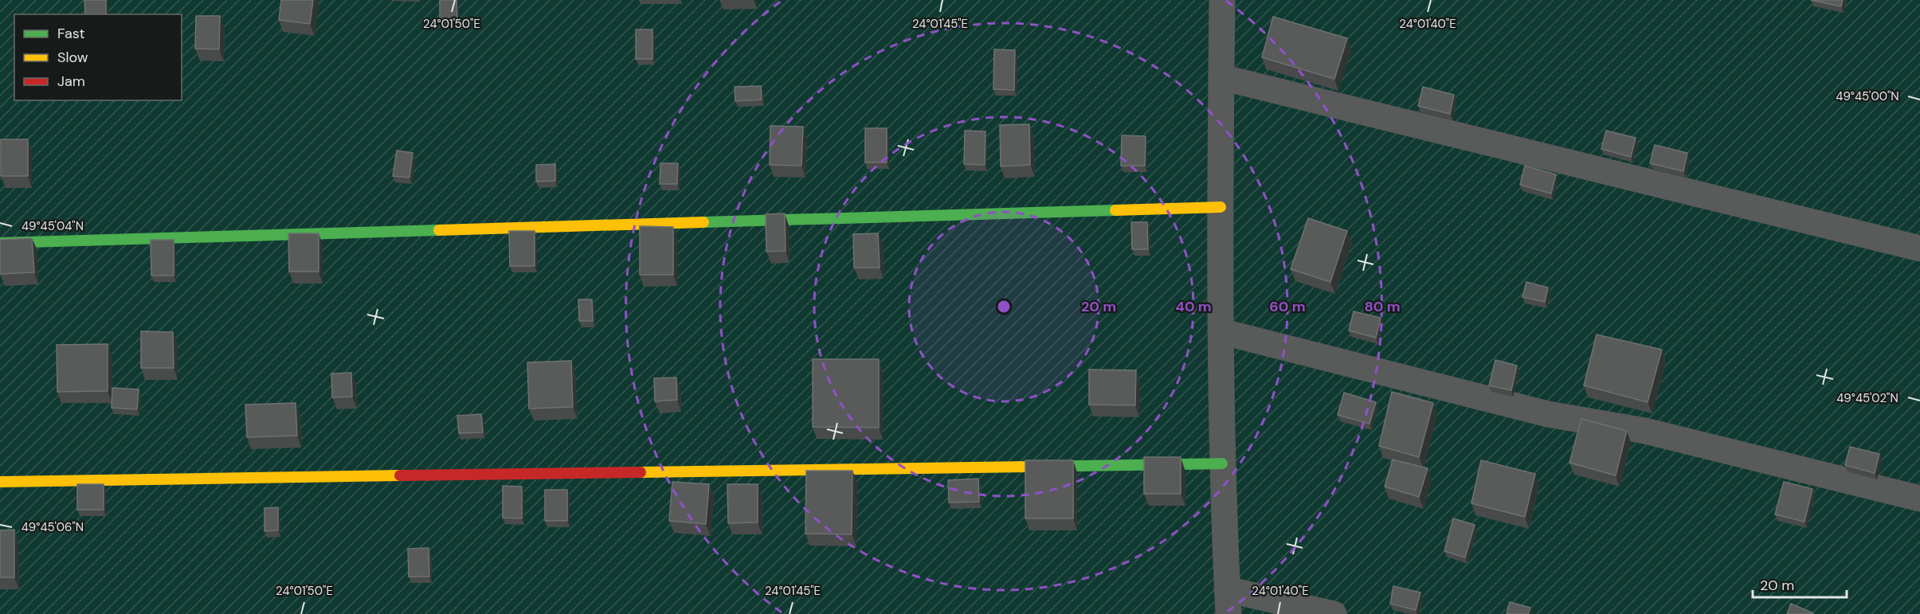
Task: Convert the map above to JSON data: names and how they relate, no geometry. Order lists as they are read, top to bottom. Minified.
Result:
{"legend":["Fast","Slow","Jam"],"scale_bar":"20 m","coordinates":["24°01'45\"E","24°01'50\"E","24°01'40\"E","49°45'00\"N","49°45'04\"N","49°45'02\"N","49°45'06\"N"],"rings":["20 m","40 m","60 m","80 m"]}
